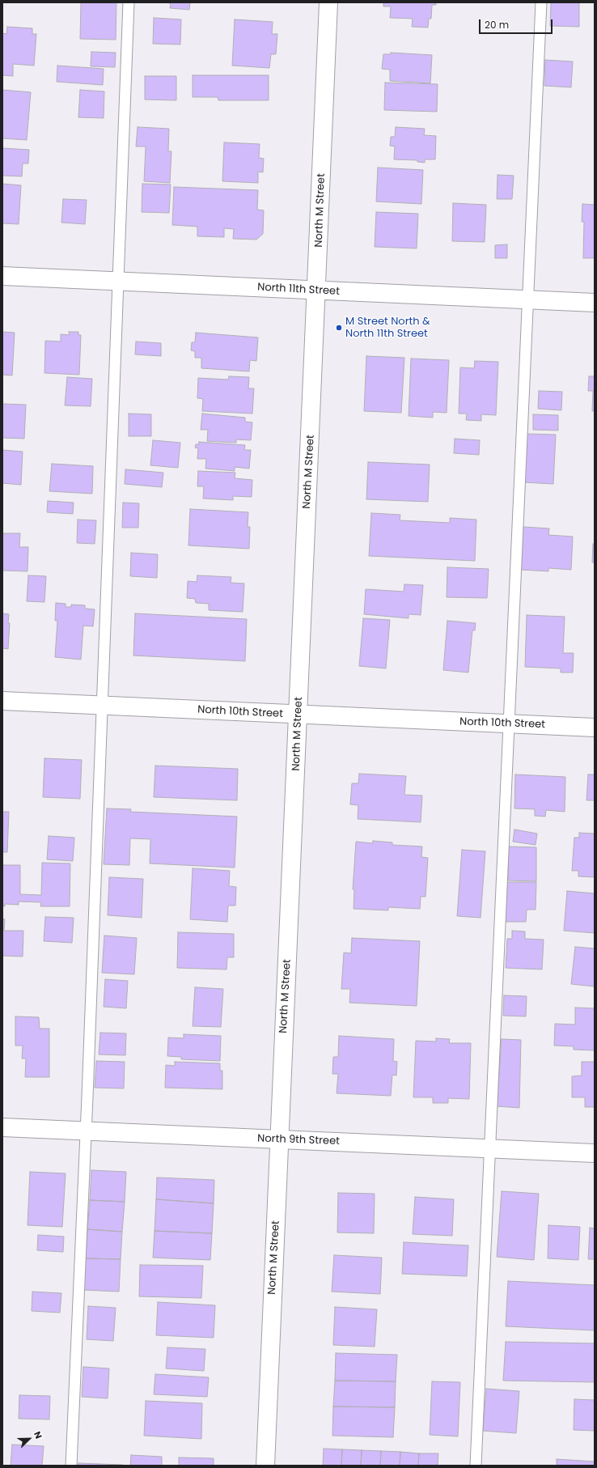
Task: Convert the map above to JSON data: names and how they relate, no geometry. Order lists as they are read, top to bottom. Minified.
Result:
{"streets":{"street":["North M Street","North 11th Street","North 10th Street","North 9th Street"]},"crossings":[["North M Street","North 11th Street"],["North M Street","North 10th Street"],["North M Street","North 9th Street"]],"places":["M Street North & North 11th Street"],"scale_bar":"20 m","north":"top right"}
